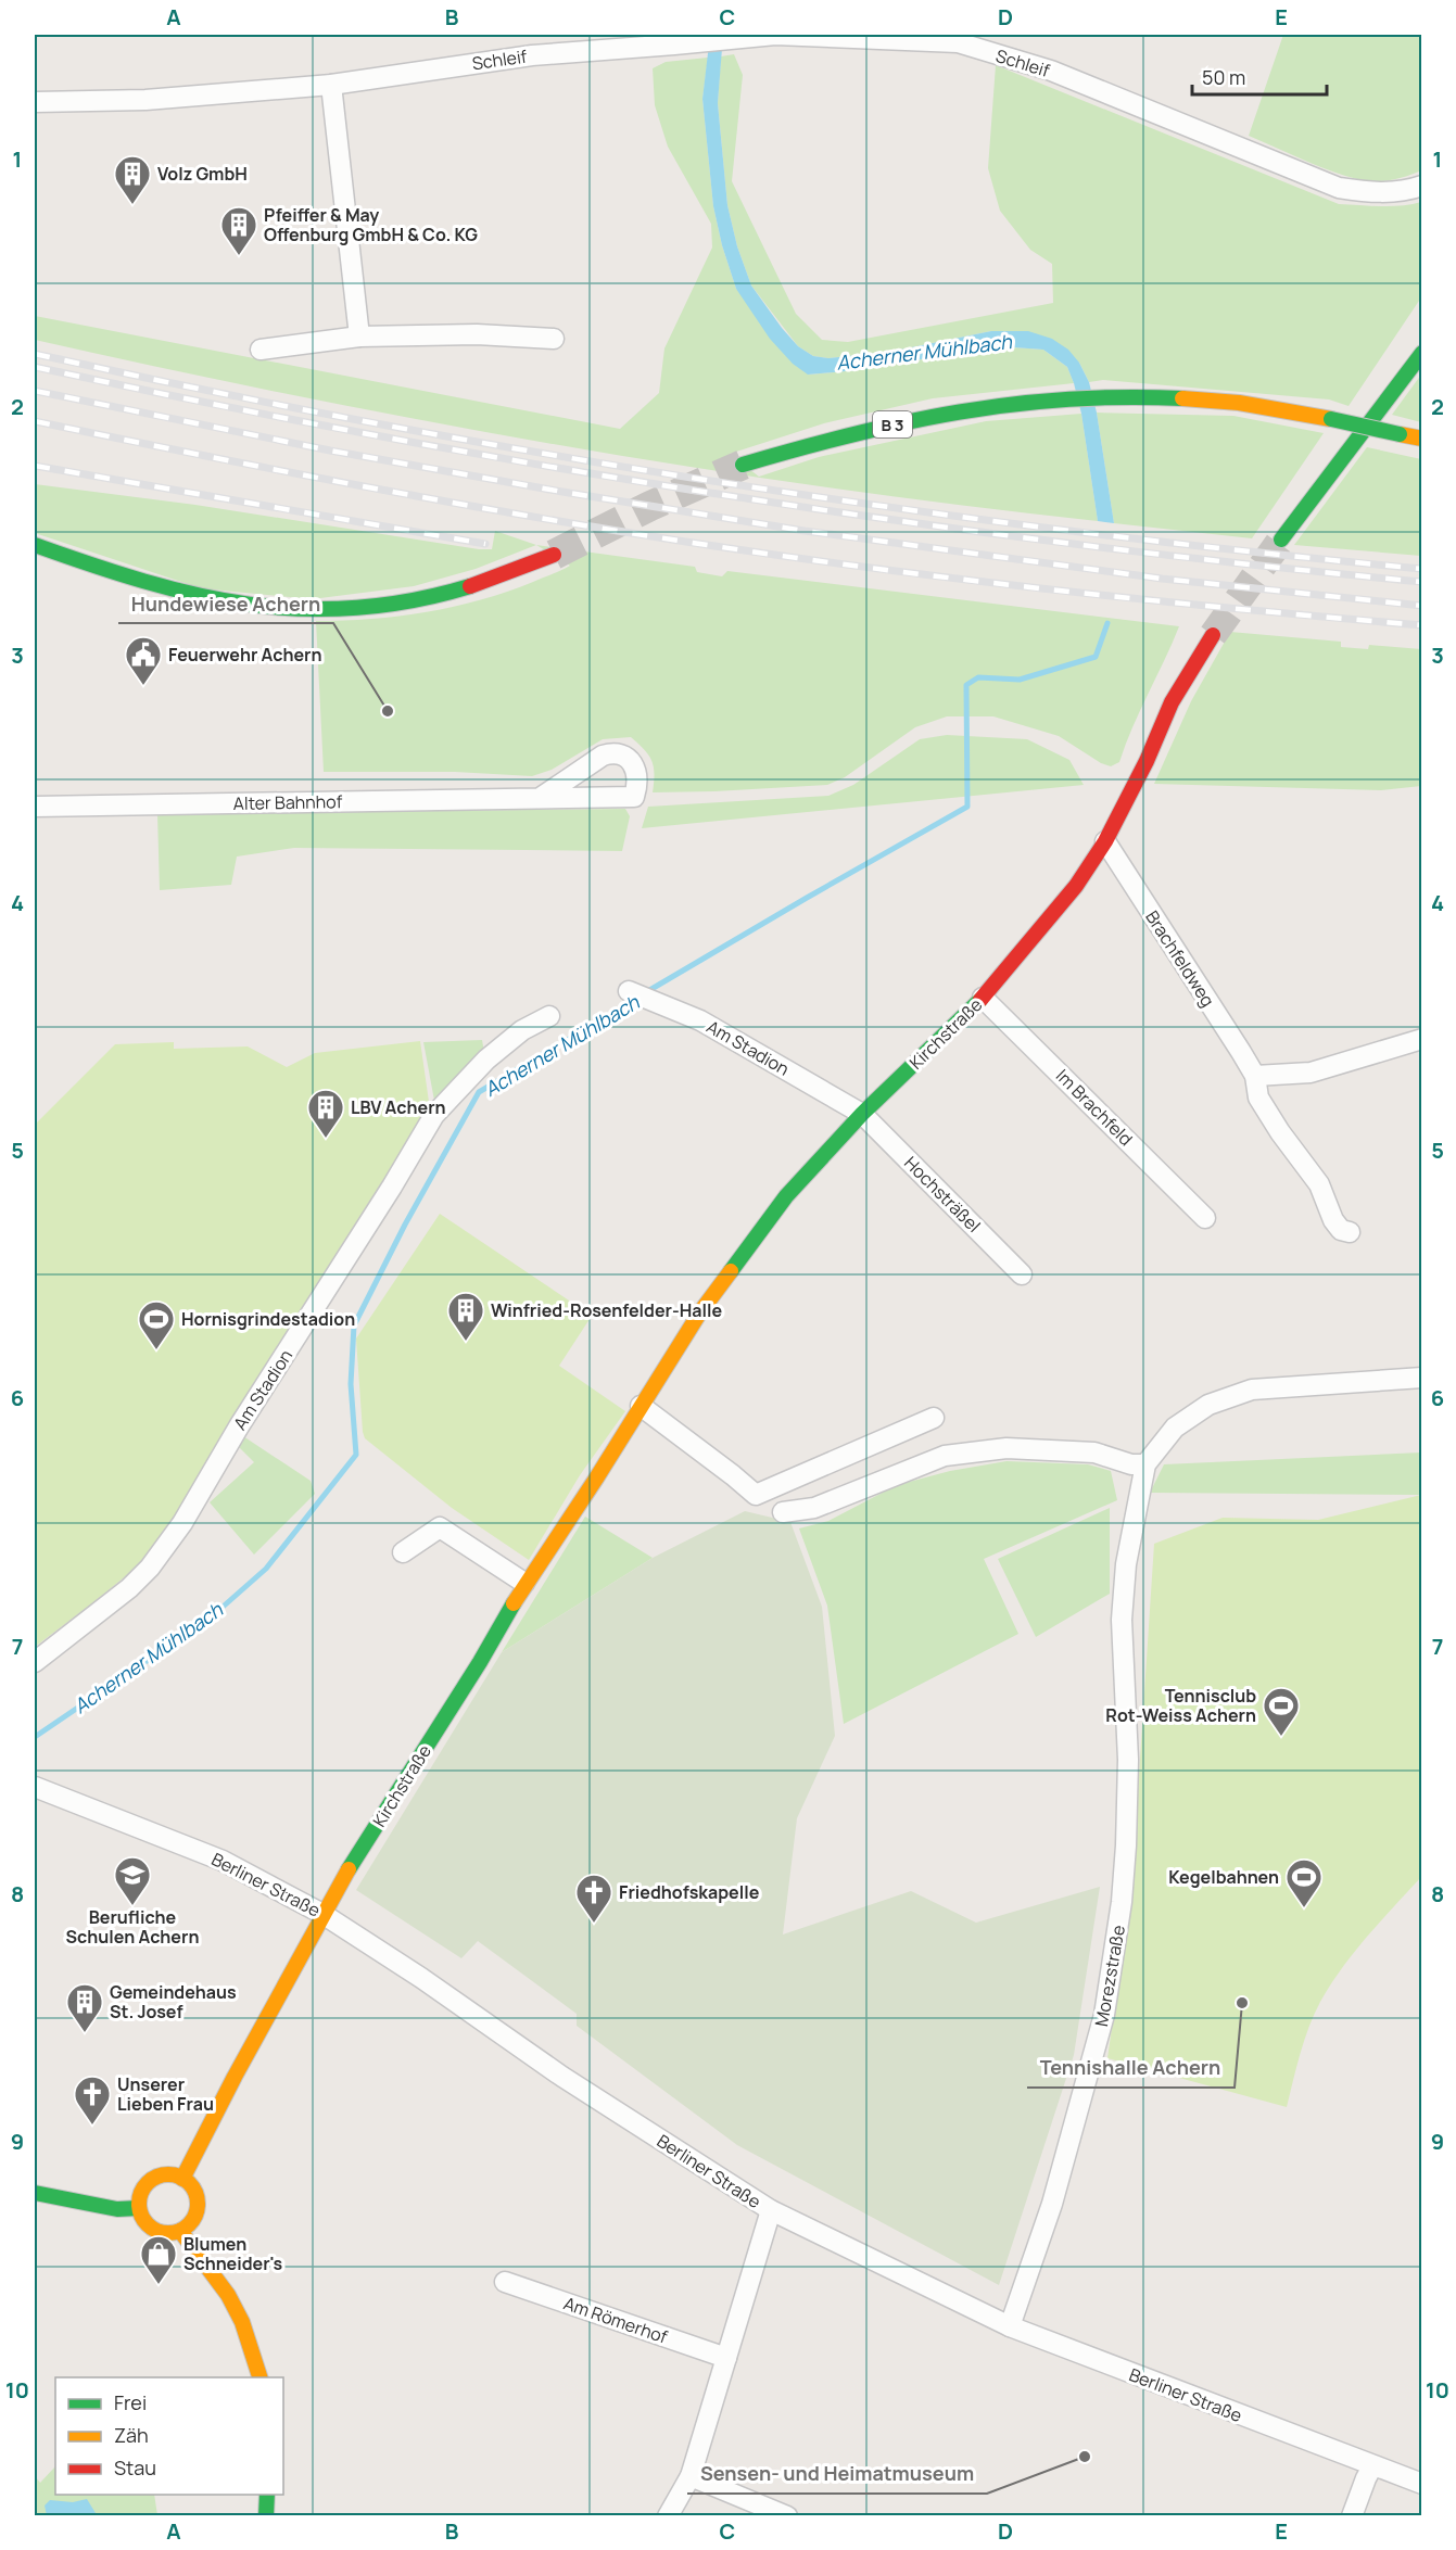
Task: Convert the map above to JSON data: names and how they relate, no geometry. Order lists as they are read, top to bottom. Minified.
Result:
{"streets":{"main road":["B 3","Kirchstraße"],"street":["Schleif","Alter Bahnhof","Brachfeldweg","Am Stadion","Im Brachfeld","Hochsträßel","Berliner Straße","Morezstraße","Am Römerhof"]},"crossings":[["Brachfeldweg","Kirchstraße"],["Kirchstraße","Am Stadion"],["Kirchstraße","Im Brachfeld"],["Kirchstraße","Hochsträßel"],["Kirchstraße","Berliner Straße"],["Am Stadion","Hochsträßel"],["Berliner Straße","Morezstraße"]],"water":["Acherner Mühlbach"],"places":{"building":["Volz GmbH","Pfeiffer & May Offenburg GmbH & Co. KG","LBV Achern","Winfried-Rosenfelder-Halle","Gemeindehaus St. Josef"],"public building":["Feuerwehr Achern"],"other":["Hundewiese Achern","Tennishalle Achern","Sensen- und Heimatmuseum"],"sports":["Hornisgrindestadion","Tennisclub Rot-Weiss Achern","Kegelbahnen"],"school or university":["Berufliche Schulen Achern"],"church":["Friedhofskapelle","Unserer Lieben Frau"],"shop":["Blumen Schneider's"]},"legend":["Frei","Zäh","Stau"],"scale_bar":"50 m","grid":{"columns":["A","B","C","D","E"],"rows":["1","2","3","4","5","6","7","8","9","10"]}}
